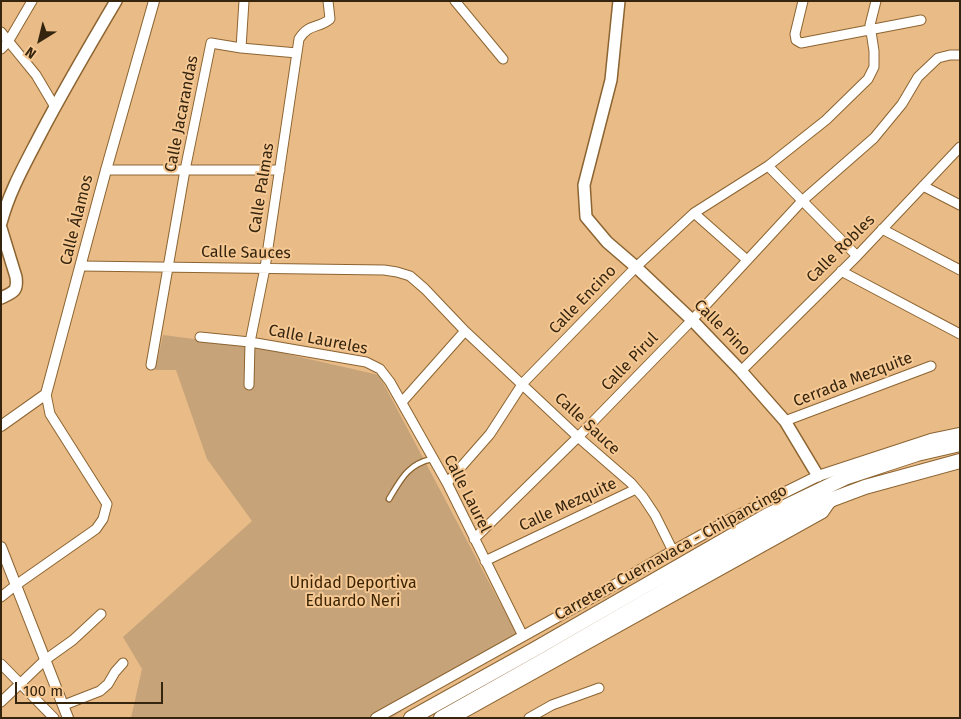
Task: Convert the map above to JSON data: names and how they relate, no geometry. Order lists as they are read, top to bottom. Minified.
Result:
{"streets":{"main road":["Calle Pino","Carretera Cuernavaca - Chilpancingo"],"street":["Calle Jacarandas","Calle Palmas","Calle Álamos","Calle Robles","Calle Sauces","Calle Encino","Calle Laureles","Calle Pirul","Cerrada Mezquite","Calle Sauce","Calle Laurel","Calle Mezquite"]},"crossings":[["Calle Jacarandas","Calle Sauces"],["Calle Palmas","Calle Sauces"],["Calle Palmas","Calle Laureles"],["Calle Álamos","Calle Sauces"],["Calle Robles","Calle Pino"],["Calle Sauces","Calle Sauce"],["Calle Encino","Calle Pino"],["Calle Encino","Calle Sauce"],["Calle Encino","Calle Laurel"],["Calle Pino","Calle Pirul"],["Calle Pino","Cerrada Mezquite"],["Calle Laureles","Calle Laurel"],["Calle Pirul","Calle Sauce"],["Calle Pirul","Calle Laurel"],["Calle Sauce","Calle Mezquite"],["Calle Laurel","Calle Mezquite"]],"parks":["Unidad Deportiva Eduardo Neri"],"scale_bar":"100 m","north":"bottom left"}
